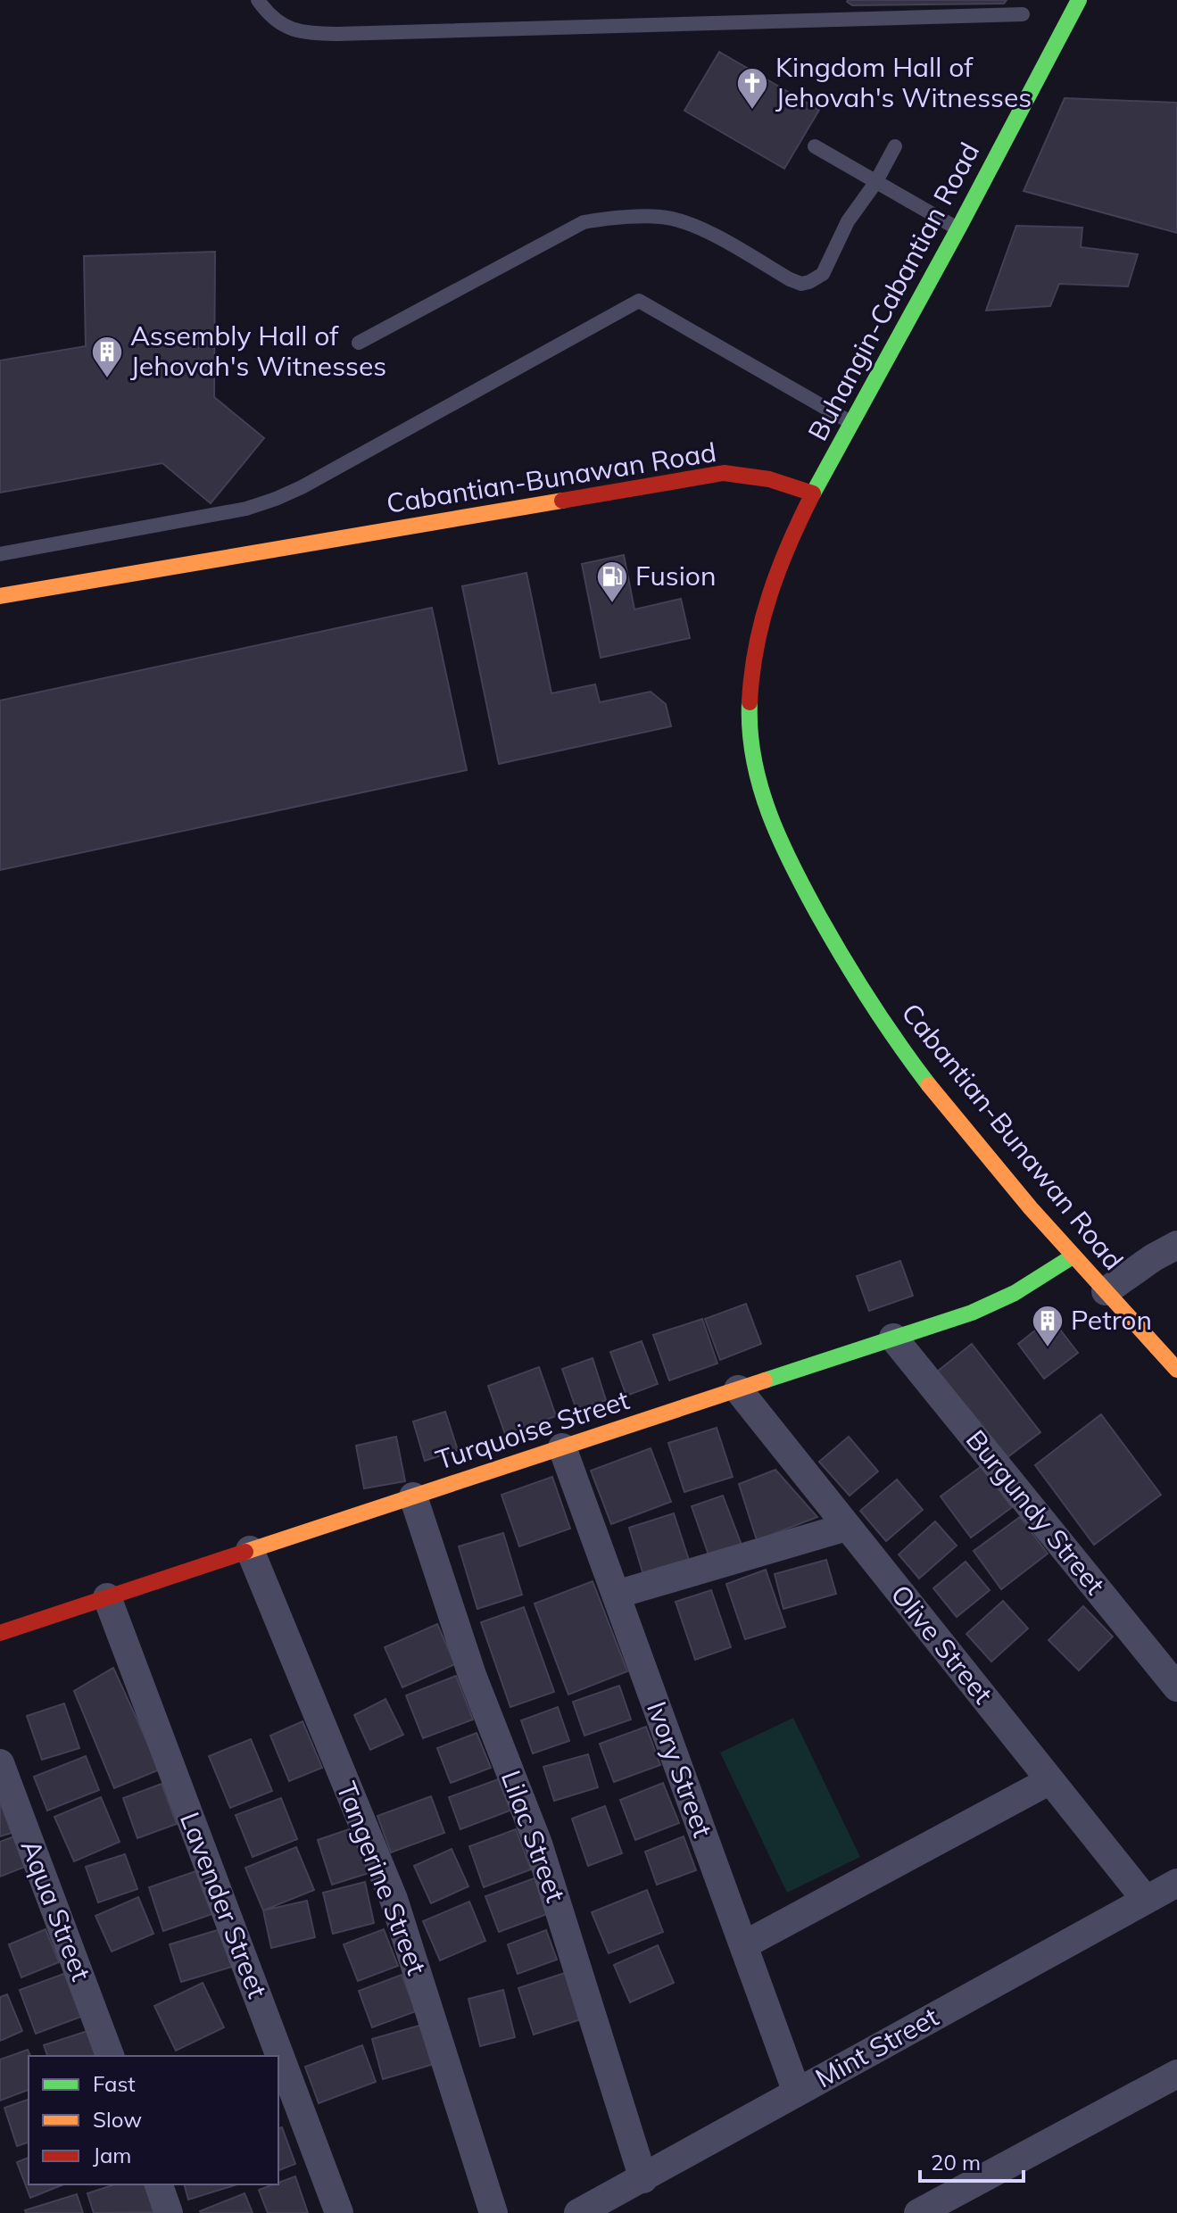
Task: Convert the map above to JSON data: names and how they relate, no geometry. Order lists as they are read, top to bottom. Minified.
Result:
{"streets":{"main road":["Buhangin-Cabantian Road","Cabantian-Bunawan Road","Turquoise Street"],"street":["Burgundy Street","Olive Street","Ivory Street","Lilac Street","Tangerine Street","Lavender Street","Aqua Street","Mint Street"]},"crossings":[["Buhangin-Cabantian Road","Cabantian-Bunawan Road"],["Cabantian-Bunawan Road","Turquoise Street"],["Turquoise Street","Burgundy Street"],["Turquoise Street","Olive Street"],["Turquoise Street","Ivory Street"],["Turquoise Street","Lilac Street"],["Turquoise Street","Tangerine Street"],["Turquoise Street","Lavender Street"],["Olive Street","Mint Street"],["Ivory Street","Mint Street"],["Lilac Street","Mint Street"]],"places":{"church":["Kingdom Hall of Jehovah's Witnesses"],"building":["Assembly Hall of Jehovah's Witnesses","Petron"],"fuel station":["Fusion"]},"legend":["Fast","Slow","Jam"],"scale_bar":"20 m"}
